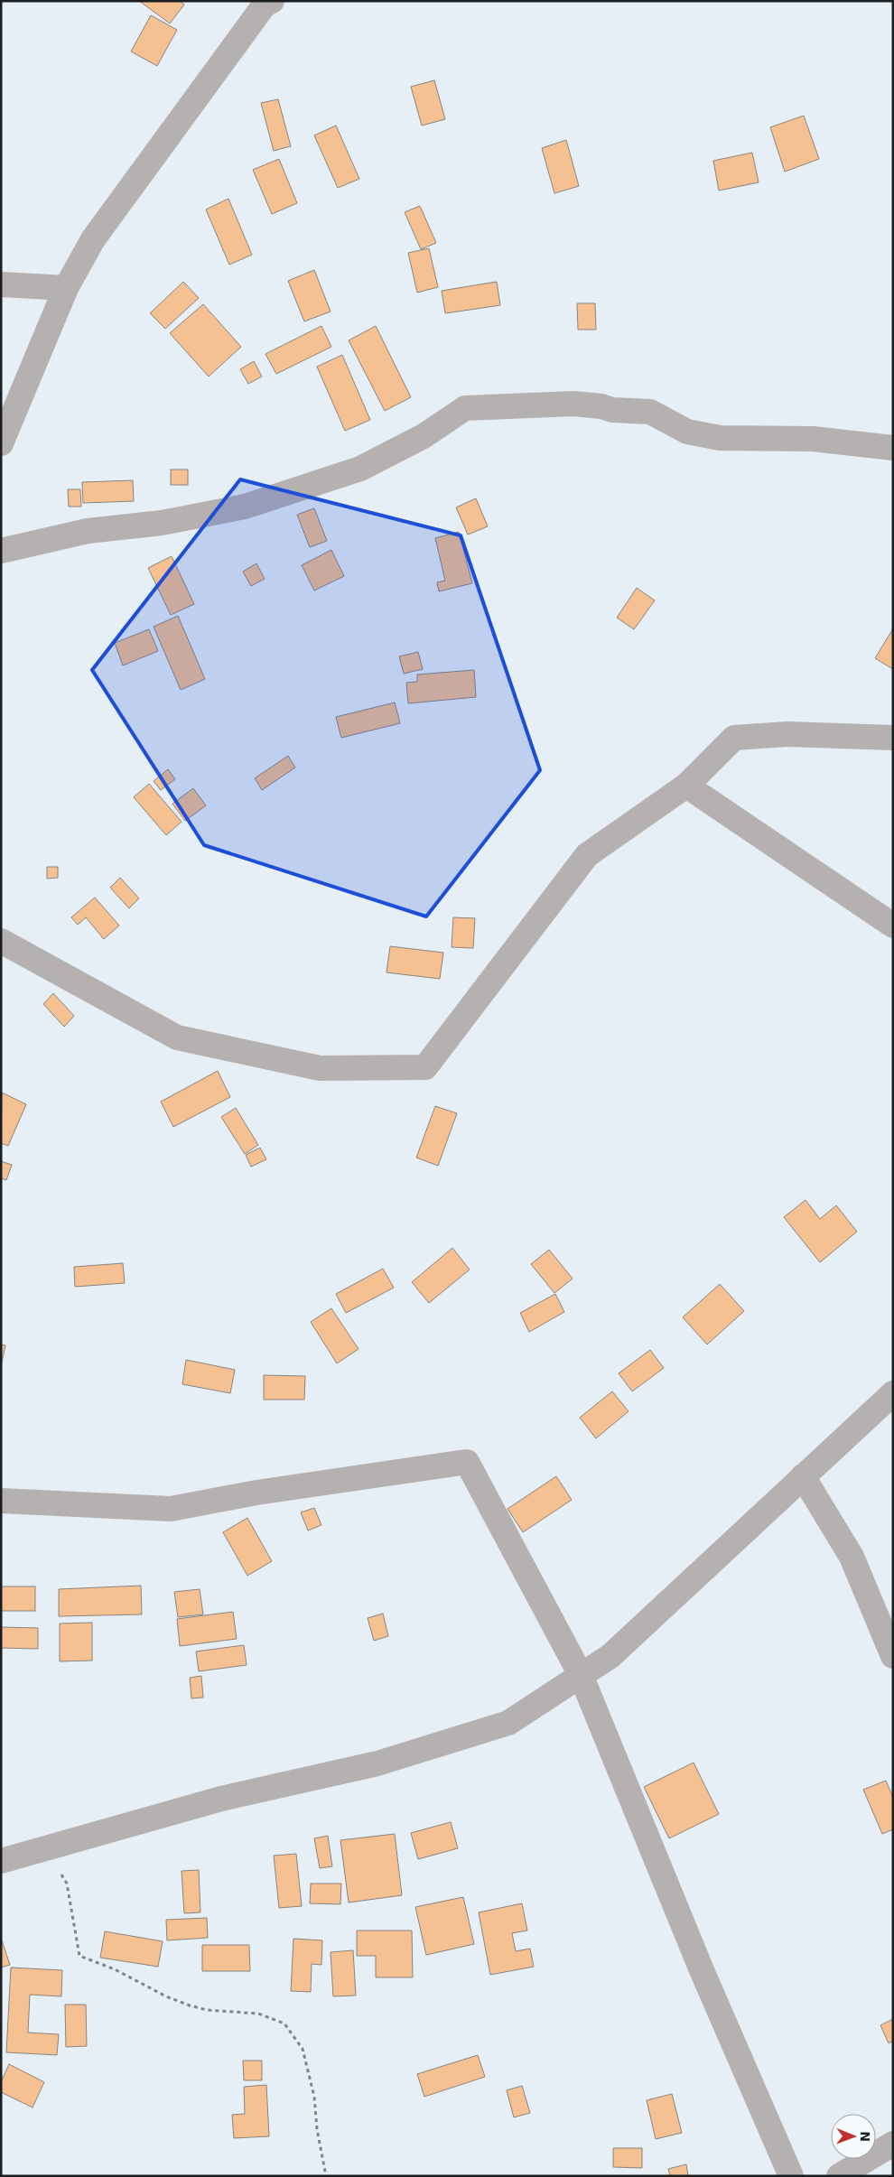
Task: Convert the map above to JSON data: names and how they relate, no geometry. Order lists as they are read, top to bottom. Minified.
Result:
{"north":"right"}
